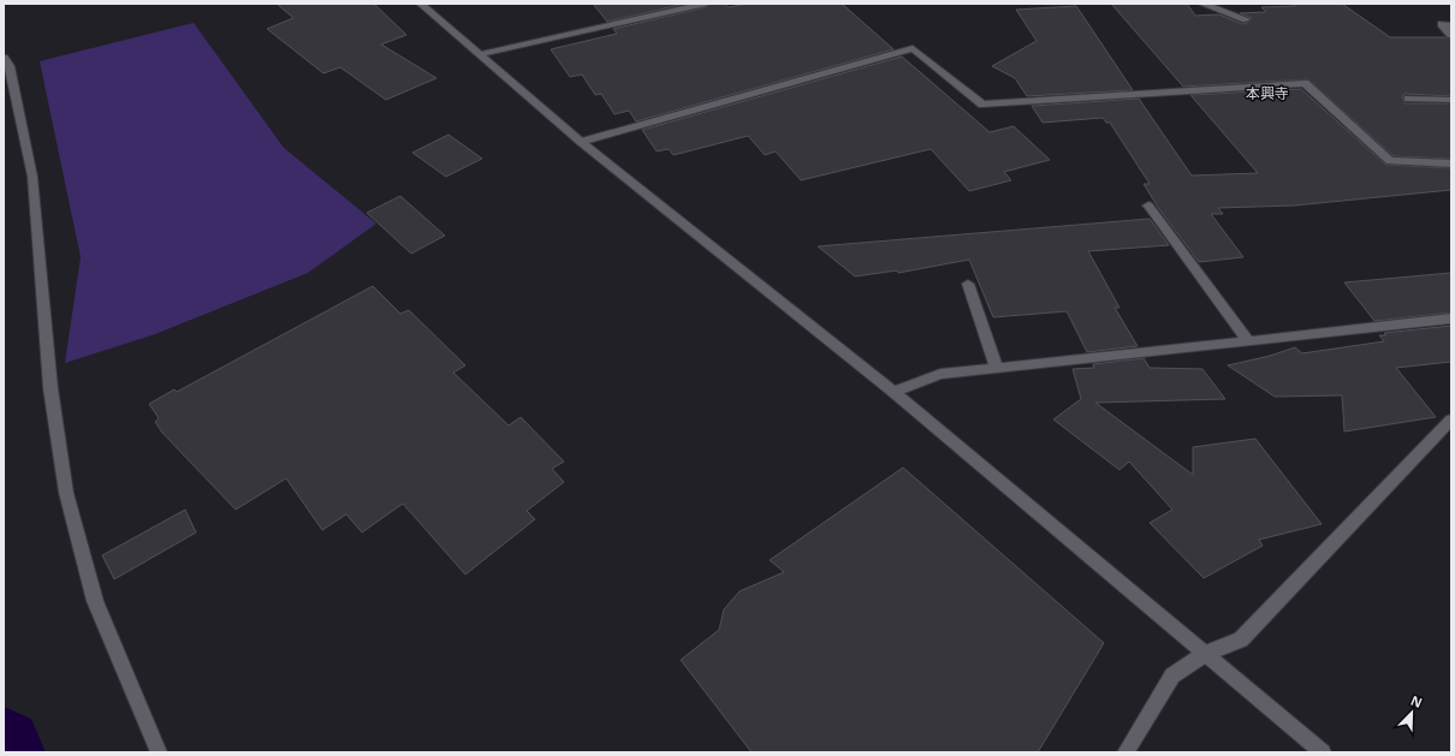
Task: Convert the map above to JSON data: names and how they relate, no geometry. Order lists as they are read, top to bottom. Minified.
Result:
{"districts":["本興寺"],"north":"top right"}
